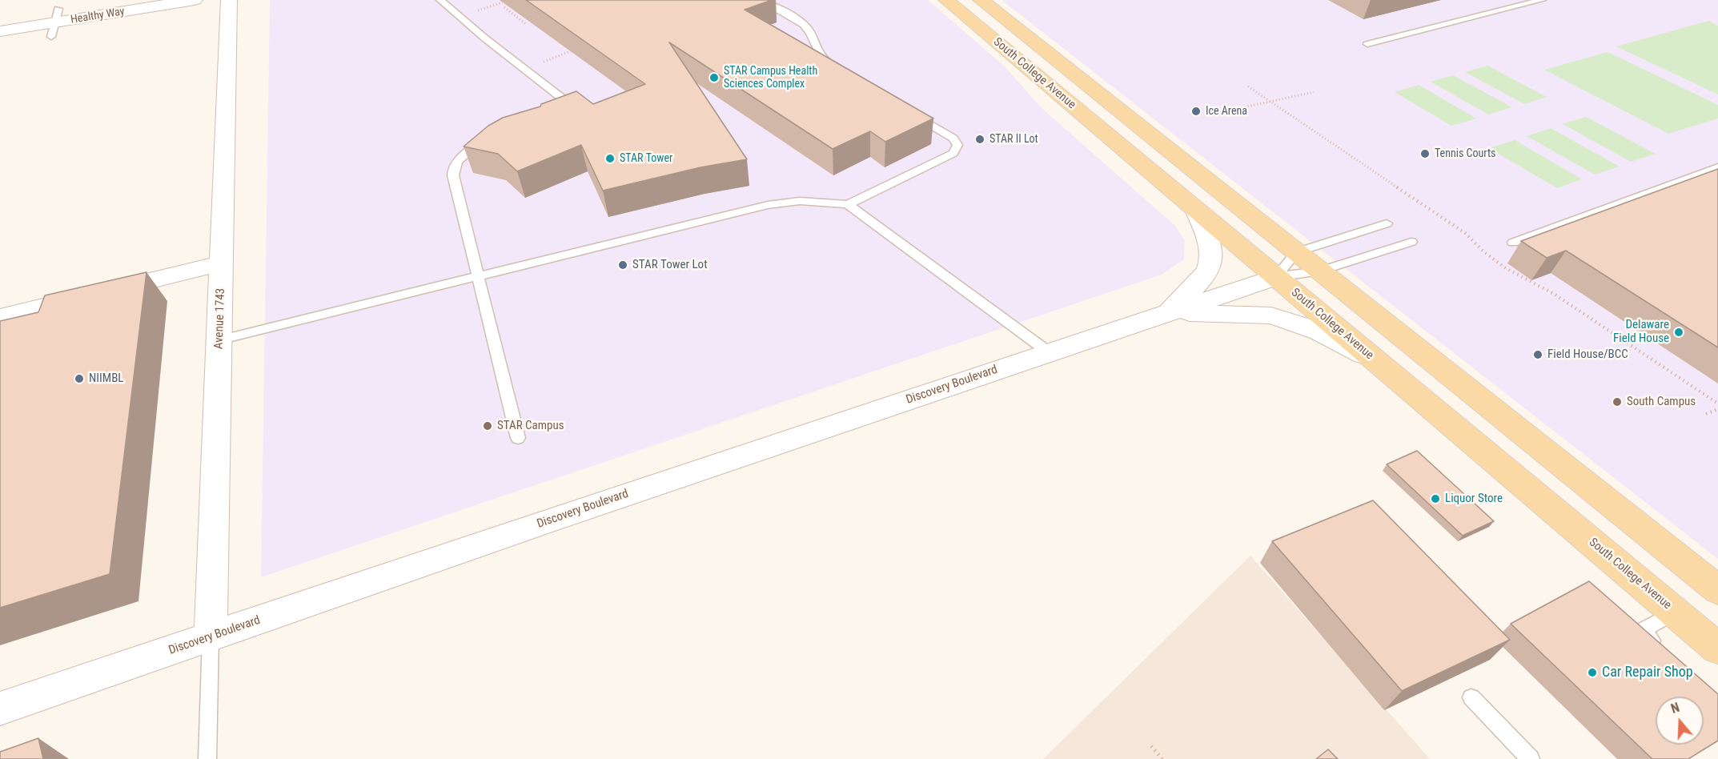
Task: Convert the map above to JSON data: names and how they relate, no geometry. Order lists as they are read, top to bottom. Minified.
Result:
{"streets":{"main road":["South College Avenue"],"street":["Healthy Way","Avenue 1743","Discovery Boulevard"]},"crossings":[["South College Avenue","Discovery Boulevard"],["Avenue 1743","Discovery Boulevard"]],"places":["STAR Campus Health Sciences Complex","Ice Arena","STAR II Lot","Tennis Courts","STAR Tower","STAR Tower Lot","Delaware Field House","Field House/BCC","NIIMBL","South Campus","STAR Campus","Liquor Store","Car Repair Shop"],"north":"top"}
